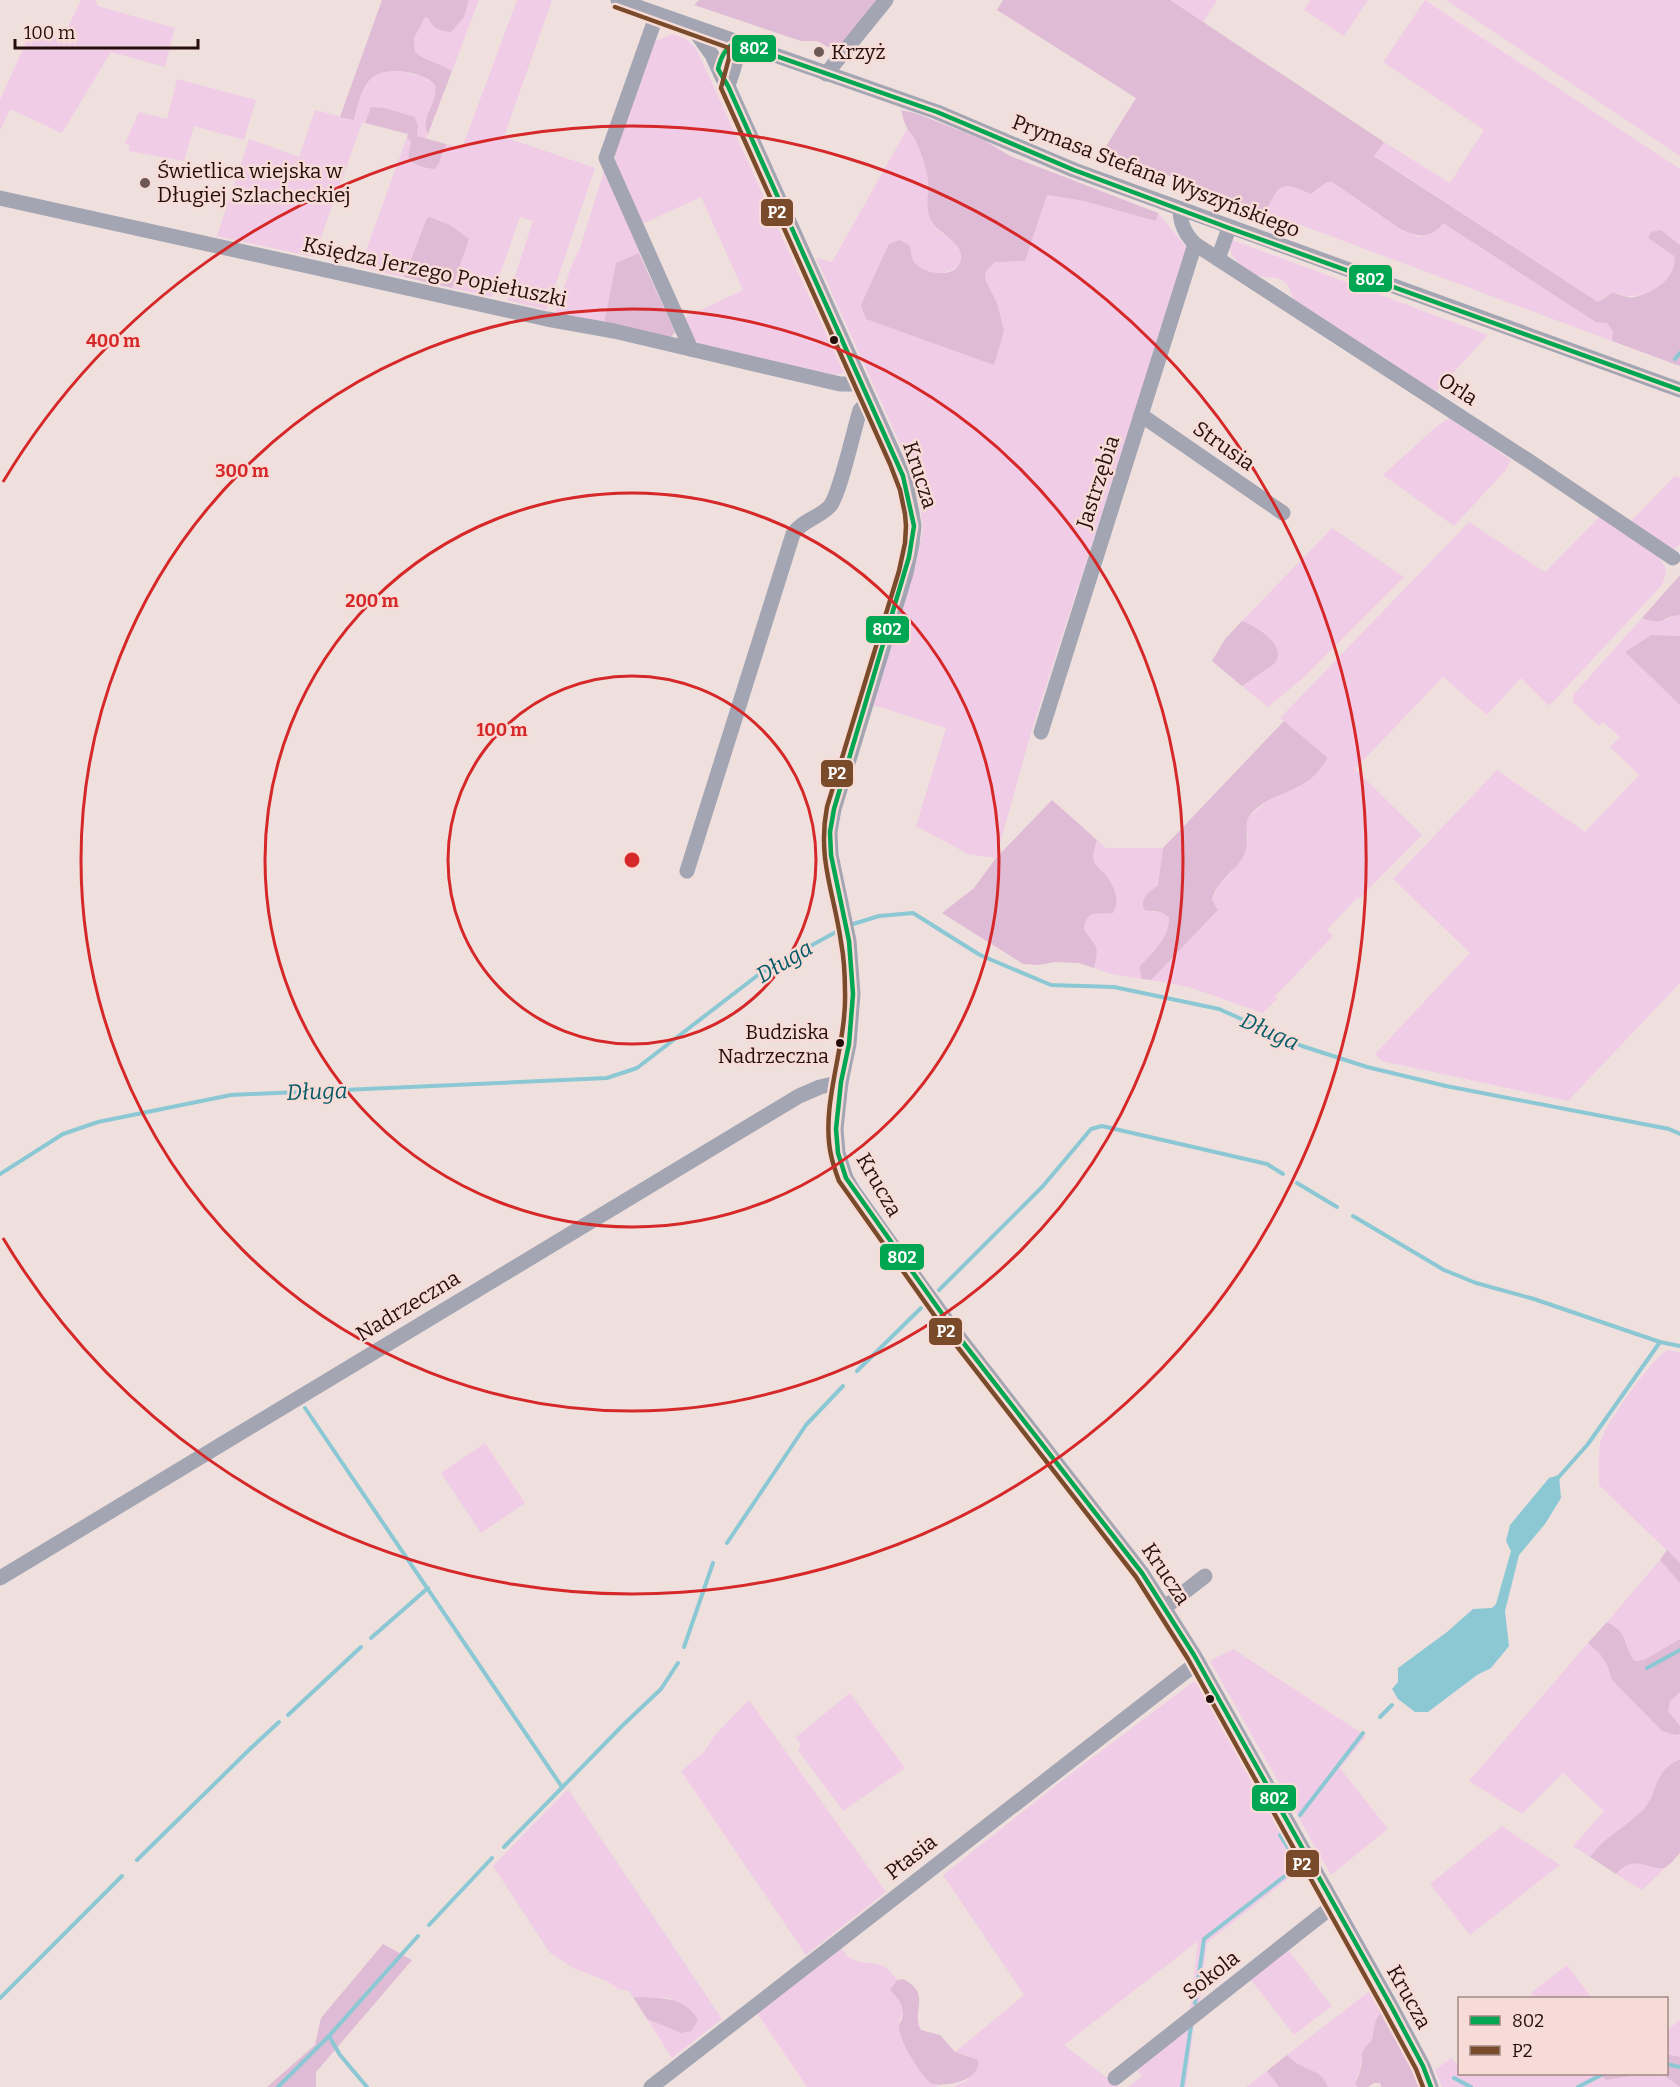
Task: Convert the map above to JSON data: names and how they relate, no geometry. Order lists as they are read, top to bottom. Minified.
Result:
{"streets":{"street":["Prymasa Stefana Wyszyńskiego","Księdza Jerzego Popiełuszki","Orla","Strusia","Krucza","Jastrzębia","Nadrzeczna","Ptasia","Sokola"]},"crossings":[["Prymasa Stefana Wyszyńskiego","Orla"],["Prymasa Stefana Wyszyńskiego","Krucza"],["Księdza Jerzego Popiełuszki","Krucza"],["Orla","Jastrzębia"],["Strusia","Jastrzębia"],["Krucza","Nadrzeczna"],["Krucza","Ptasia"],["Krucza","Sokola"]],"water":["Długa"],"places":["Krzyż","Świetlica wiejska w Długiej Szlacheckiej","Budziska Nadrzeczna"],"lines":["transit line P2","transit line 802"],"legend":["802","P2"],"scale_bar":"100 m","rings":["400 m","300 m","200 m","100 m"]}
